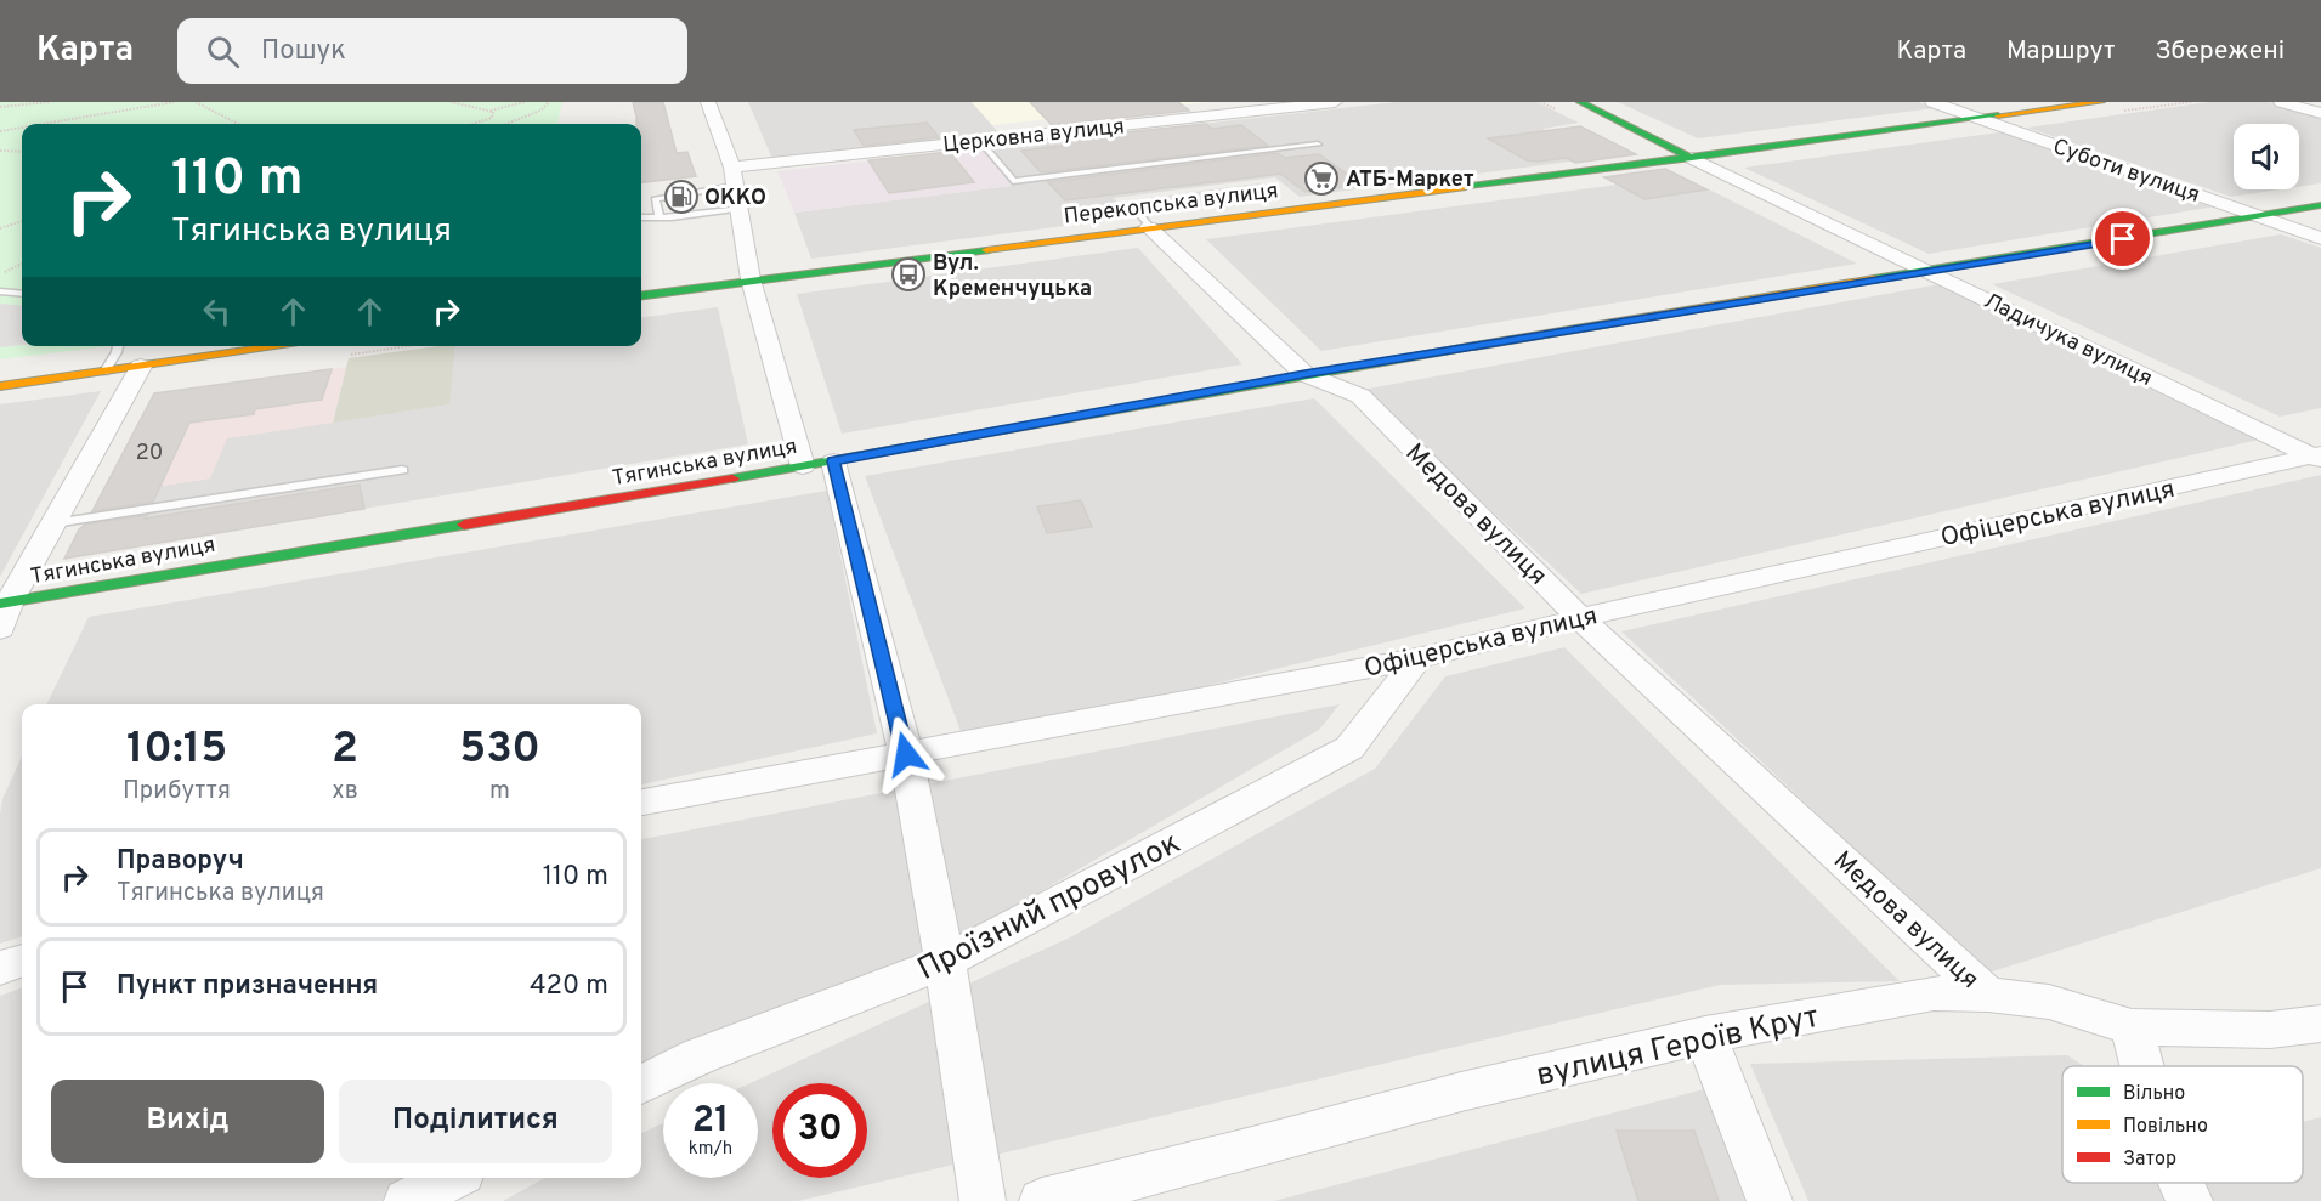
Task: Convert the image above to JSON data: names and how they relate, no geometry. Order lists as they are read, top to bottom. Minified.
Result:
{"streets":{"street":["Церковна вулиця","Суботи вулиця","Перекопська вулиця","Ладичука вулиця","Тягинська вулиця","Офіцерська вулиця","Медова вулиця","Проїзний провулок","вулиця Героїв Крут"]},"crossings":[["Суботи вулиця","Перекопська вулиця"],["Суботи вулиця","Тягинська вулиця"],["Перекопська вулиця","Ладичука вулиця"],["Перекопська вулиця","Медова вулиця"],["Ладичука вулиця","Тягинська вулиця"],["Ладичука вулиця","Офіцерська вулиця"],["Тягинська вулиця","Медова вулиця"],["Офіцерська вулиця","Медова вулиця"],["Офіцерська вулиця","Проїзний провулок"],["Медова вулиця","вулиця Героїв Крут"]],"places":{"supermarket":["АТБ-Маркет"],"fuel station":["ОККО"],"bus stop":["Вул. Кременчуцька"]},"house_numbers":["20"],"legend":["Вільно","Повільно","Затор"],"page":{"header":"Карта","search":"Пошук","nav":["Карта","Маршрут","Збережені"],"turn":["110 m","Тягинська вулиця"],"eta":["10:15","Прибуття","2","хв","530","m"],"list":[{"name":"Праворуч","note":"Тягинська вулиця","value":"110 m"},{"name":"Пункт призначення","value":"420 m"}],"buttons":["Вихід","Поділитися"],"speed":"21 km/h","limit":"30"}}
